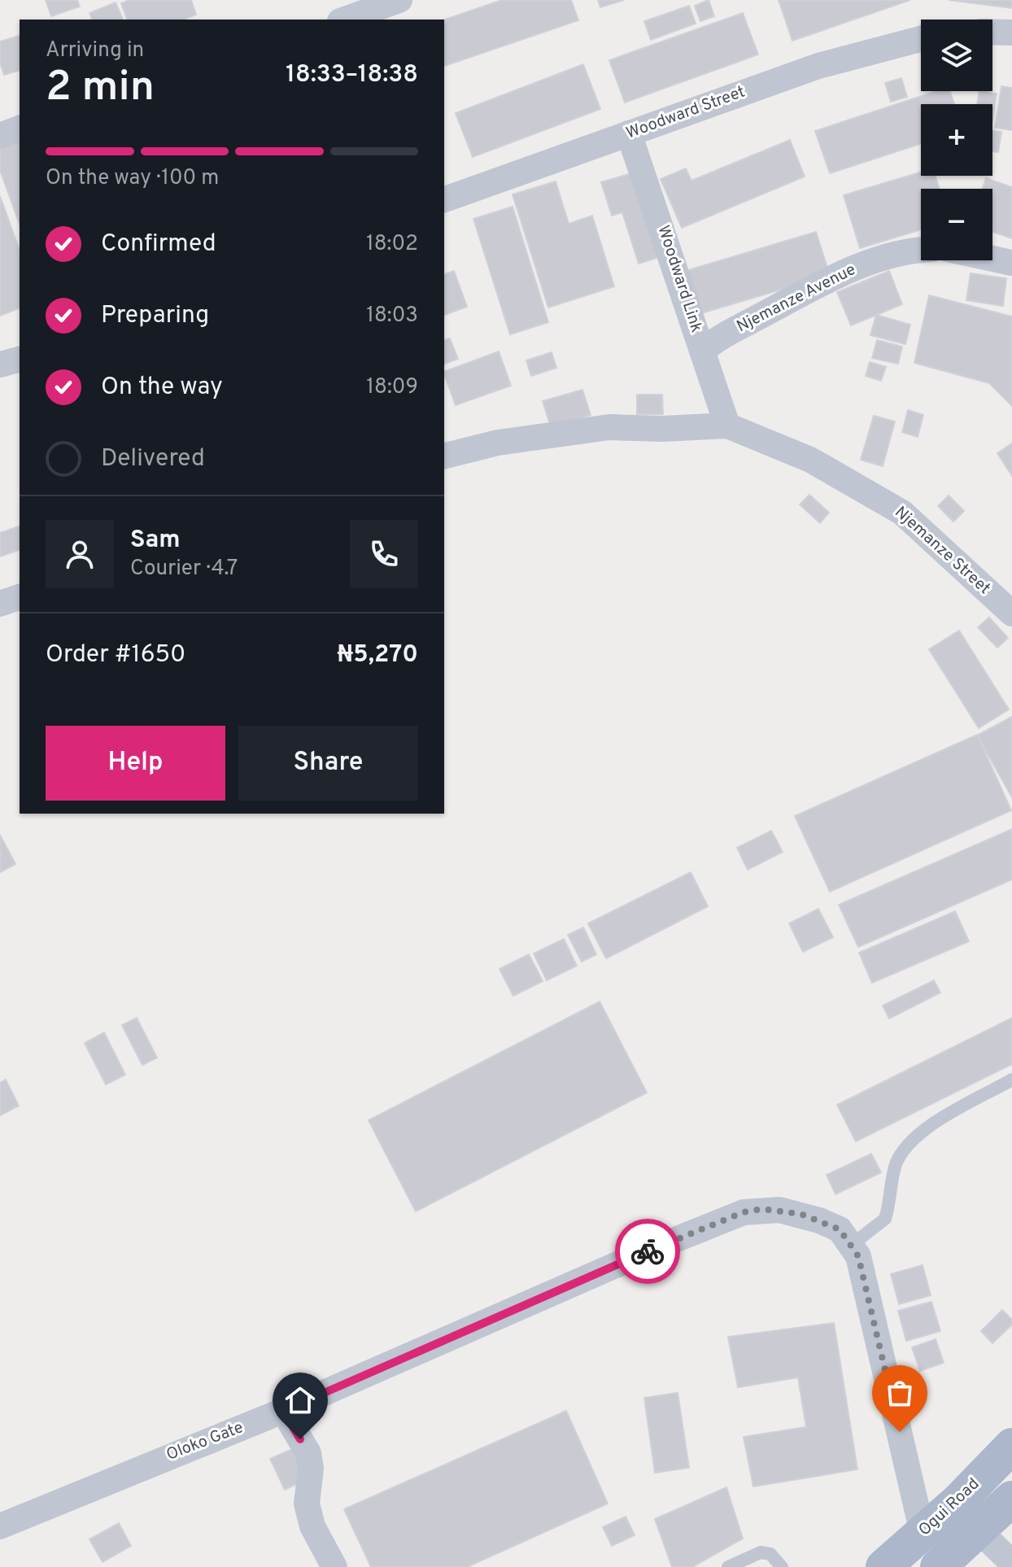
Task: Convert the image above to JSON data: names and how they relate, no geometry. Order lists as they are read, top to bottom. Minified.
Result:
{"streets":{"main road":["Ogui Road"],"street":["Woodward Street","Woodward Link","Njemanze Avenue","Njemanze Street","Oloko Gate"]},"crossings":[["Woodward Street","Woodward Link"],["Woodward Link","Njemanze Avenue"],["Woodward Link","Njemanze Street"]],"page":{"map_buttons":["+","−"],"heading":["2 min","Arriving in","18:33–18:38"],"panel":["Sam","Courier · 4.7","Order #1650","₦5,270"],"bar":"On the way · 100 m","list":[["Confirmed","18:02"],["Preparing","18:03"],["On the way","18:09"],"Delivered"],"buttons":["Help","Share"]}}
